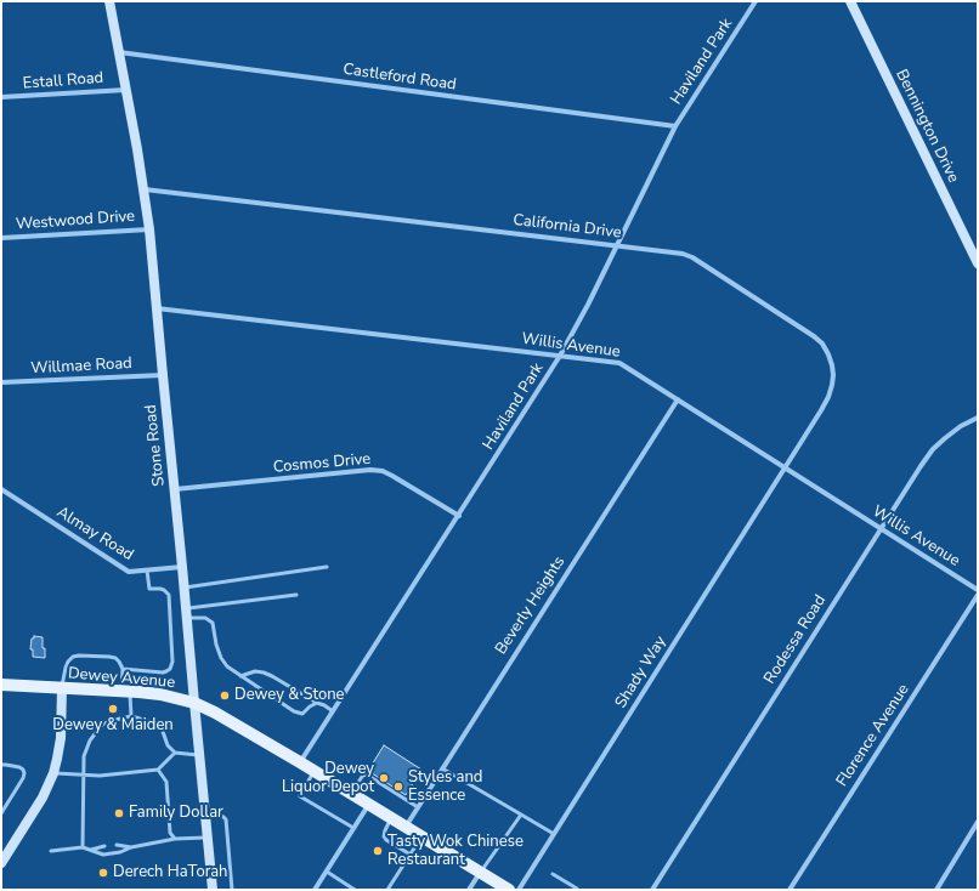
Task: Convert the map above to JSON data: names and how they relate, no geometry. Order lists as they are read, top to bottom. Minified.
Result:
{"streets":{"main road":["Dewey Avenue"],"street":["Haviland Park","Castleford Road","Estall Road","Bennington Drive","Westwood Drive","California Drive","Willis Avenue","Willmae Road","Stone Road","Cosmos Drive","Almay Road","Beverly Heights","Rodessa Road","Shady Way","Florence Avenue"]},"crossings":[["Haviland Park","Castleford Road"],["Haviland Park","California Drive"],["Haviland Park","Willis Avenue"],["Haviland Park","Cosmos Drive"],["Haviland Park","Dewey Avenue"],["Castleford Road","Stone Road"],["Estall Road","Stone Road"],["Westwood Drive","Stone Road"],["California Drive","Willis Avenue"],["California Drive","Stone Road"],["California Drive","Shady Way"],["Willis Avenue","Stone Road"],["Willis Avenue","Beverly Heights"],["Willis Avenue","Rodessa Road"],["Willis Avenue","Shady Way"],["Willmae Road","Stone Road"],["Stone Road","Cosmos Drive"],["Stone Road","Almay Road"],["Stone Road","Dewey Avenue"],["Beverly Heights","Dewey Avenue"]],"places":["Dewey & Stone","Dewey & Maiden","Dewey Liquor Depot","Styles and Essence","Family Dollar","Tasty Wok Chinese Restaurant","Derech HaTorah"]}
